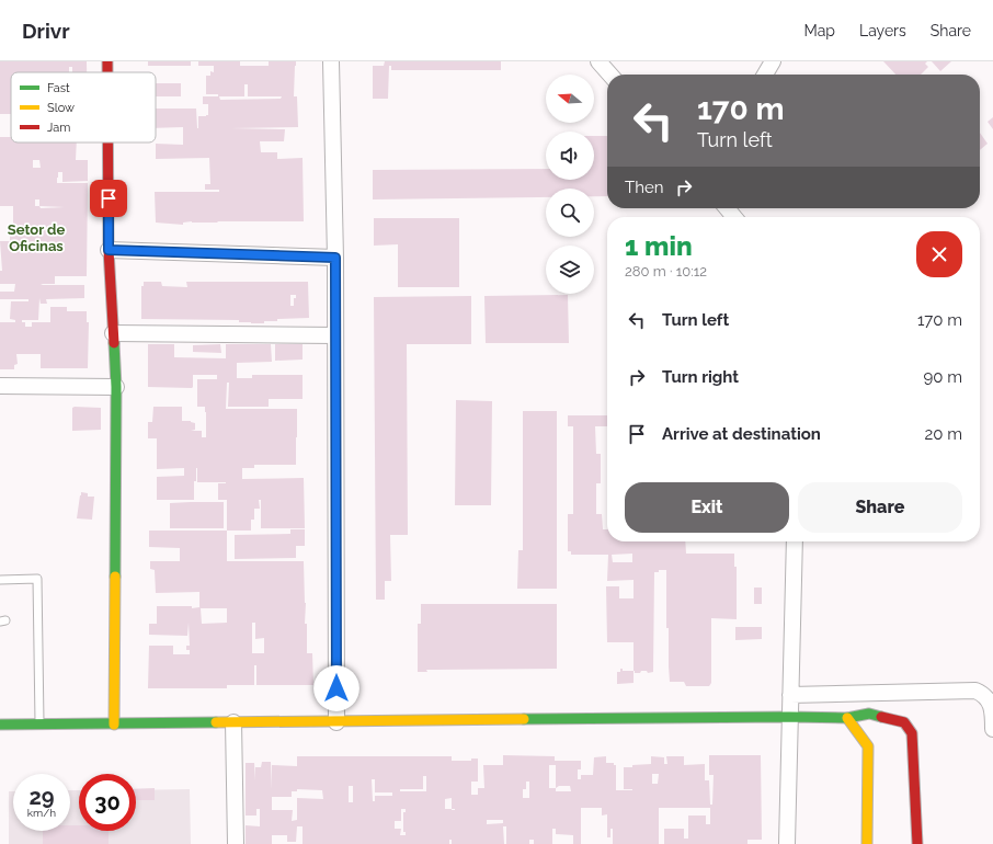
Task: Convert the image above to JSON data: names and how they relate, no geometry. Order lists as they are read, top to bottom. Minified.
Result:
{"districts":["Setor de Oficinas"],"legend":["Fast","Slow","Jam"],"north":"left","page":{"header":"Drivr","nav":["Map","Layers","Share"],"turn":["170 m","Turn left"],"then":"Then","heading":["1 min","280 m · 10:12"],"list":[{"name":"Turn left","value":"170 m"},{"name":"Turn right","value":"90 m"},{"name":"Arrive at destination","value":"20 m"}],"buttons":["Exit","Share"],"speed":"29 km/h","limit":"30"}}
